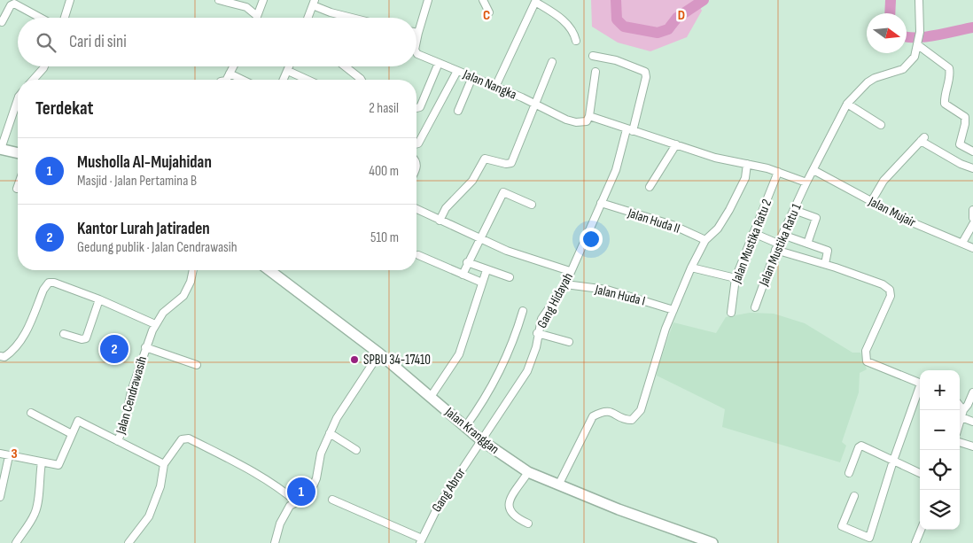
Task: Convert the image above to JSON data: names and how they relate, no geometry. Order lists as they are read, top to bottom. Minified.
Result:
{"streets":{"main road":["Jalan Kranggan"],"street":["Jalan Nangka","Jalan Mujair","Jalan Huda II","Jalan Mustika Ratu 2","Jalan Mustika Ratu 1","Jalan Huda I","Gang Hidayah","Jalan Cendrawasih","Gang Abror"]},"crossings":[["Jalan Mujair","Jalan Mustika Ratu 1"],["Jalan Huda II","Gang Hidayah"],["Jalan Huda I","Gang Hidayah"],["Gang Hidayah","Jalan Kranggan"],["Gang Hidayah","Gang Abror"],["Jalan Kranggan","Gang Abror"]],"places":["SPBU 34-17410"],"north":"right","page":{"search":"Cari di sini","heading":["Terdekat","2 hasil"],"list":[{"mark":"1","name":"Musholla Al-Mujahidan","note":"Masjid · Jalan Pertamina B","value":"400 m"},{"mark":"2","name":"Kantor Lurah Jatiraden","note":"Gedung publik · Jalan Cendrawasih","value":"510 m"}],"pins":["2","1"],"map_buttons":["+","−"]},"grid":{"columns":["C","D"],"rows":["3"]}}
